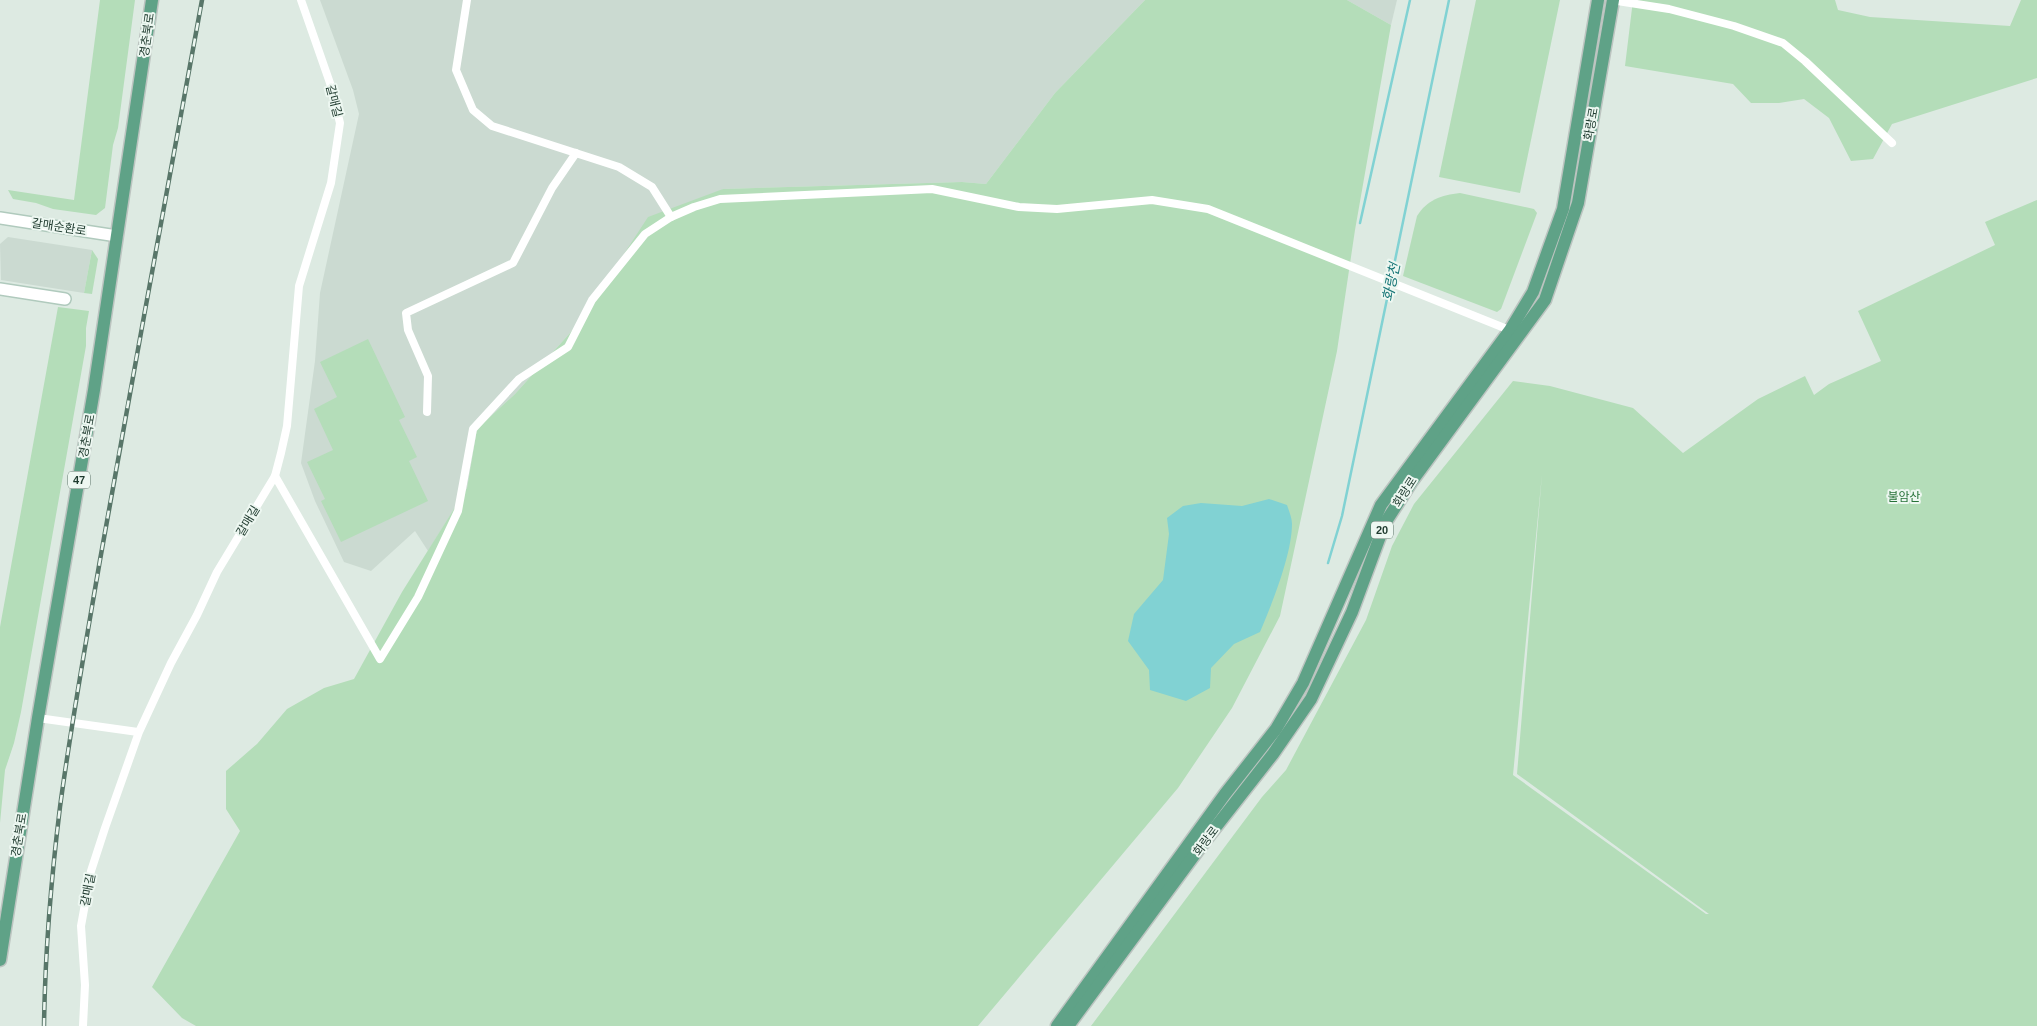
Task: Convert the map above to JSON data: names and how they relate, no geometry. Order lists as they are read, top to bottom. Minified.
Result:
{"streets":{"main road":["경춘북로","화랑로","47","20"],"street":["갈매길","갈매순환로"]},"crossings":[["경춘북로","갈매순환로"]],"water":["화랑천"],"parks":["불암산"]}
